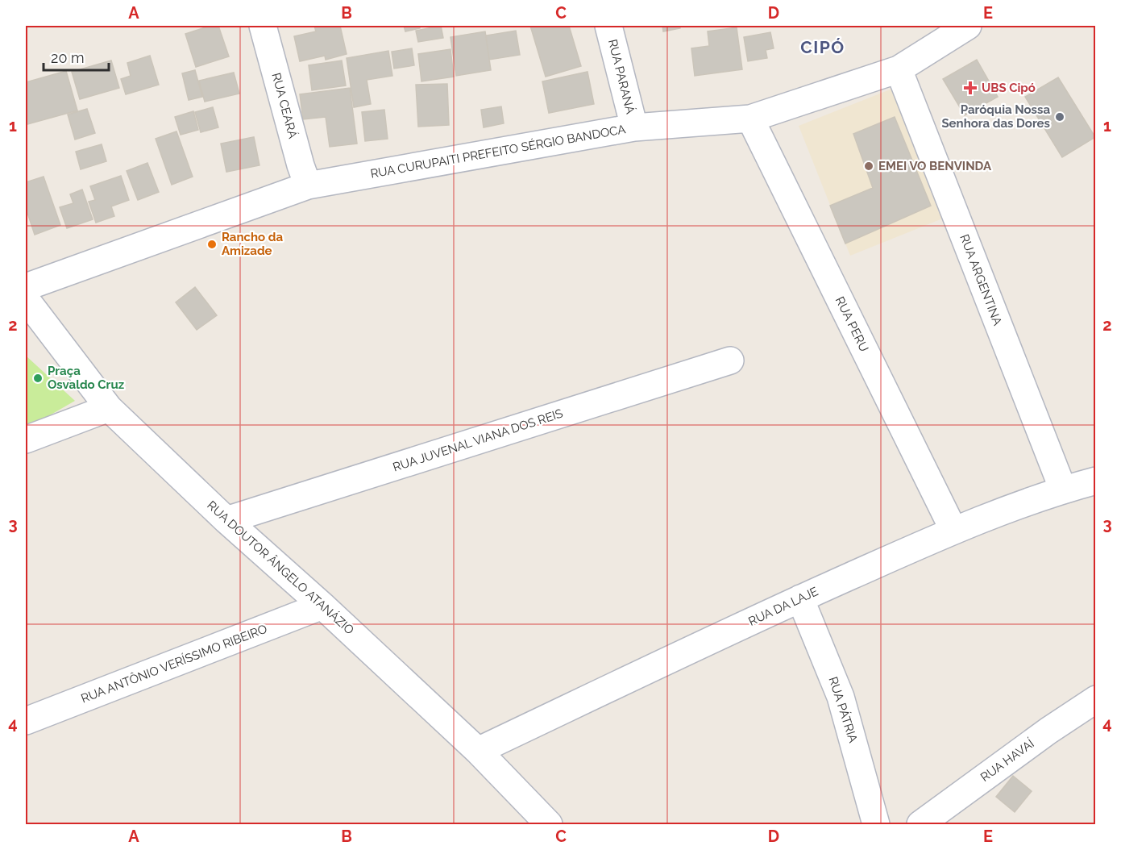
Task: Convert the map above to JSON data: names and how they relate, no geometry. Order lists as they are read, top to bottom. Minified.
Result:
{"streets":{"street":["RUA PARANÁ","RUA CEARÁ","RUA CURUPAITI PREFEITO SÉRGIO BANDOCA","RUA ARGENTINA","RUA PERU","RUA JUVENAL VIANA DOS REIS","RUA DOUTOR ÂNGELO ATANÁZIO","RUA DA LAJE","RUA ANTÔNIO VERÍSSIMO RIBEIRO","RUA PÁTRIA","RUA HAVAÍ"]},"crossings":[["RUA PARANÁ","RUA CURUPAITI PREFEITO SÉRGIO BANDOCA"],["RUA CEARÁ","RUA CURUPAITI PREFEITO SÉRGIO BANDOCA"],["RUA CURUPAITI PREFEITO SÉRGIO BANDOCA","RUA ARGENTINA"],["RUA CURUPAITI PREFEITO SÉRGIO BANDOCA","RUA PERU"],["RUA ARGENTINA","RUA DA LAJE"],["RUA PERU","RUA DA LAJE"],["RUA JUVENAL VIANA DOS REIS","RUA DOUTOR ÂNGELO ATANÁZIO"],["RUA DOUTOR ÂNGELO ATANÁZIO","RUA DA LAJE"],["RUA DOUTOR ÂNGELO ATANÁZIO","RUA ANTÔNIO VERÍSSIMO RIBEIRO"],["RUA DA LAJE","RUA PÁTRIA"]],"districts":["CIPÓ"],"places":{"health":["UBS Cipó"],"other":["Paróquia Nossa Senhora das Dores","EMEI VO BENVINDA","Rancho da Amizade","Praça Osvaldo Cruz"]},"scale_bar":"20 m","grid":{"columns":["A","B","C","D","E"],"rows":["1","2","3","4"]}}
